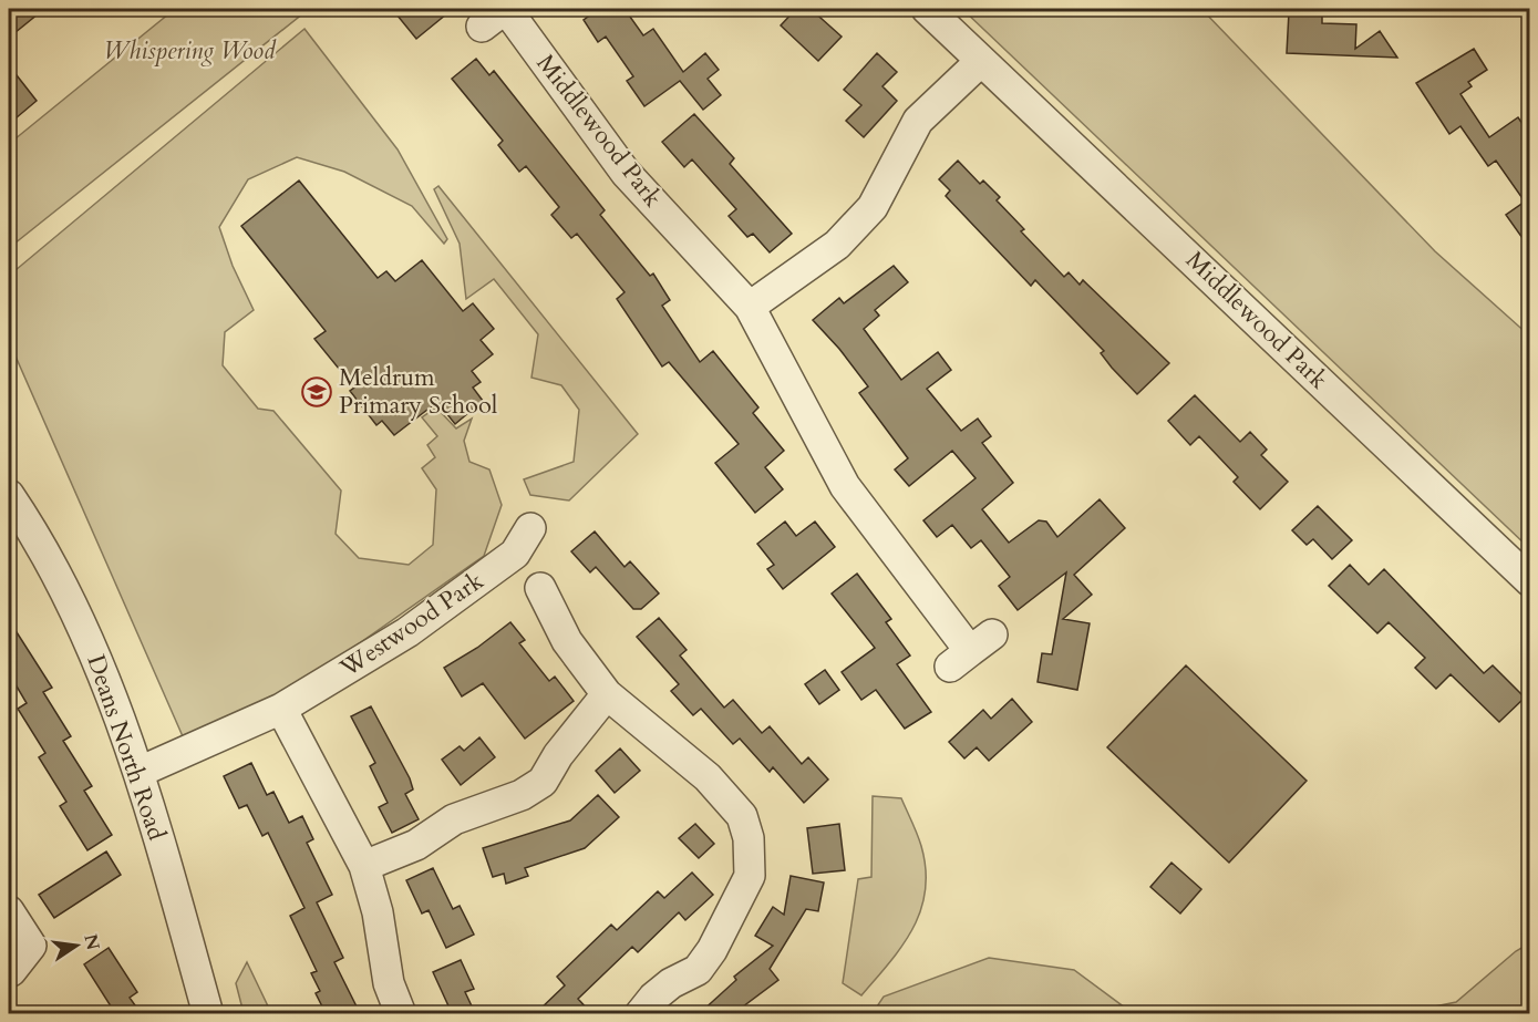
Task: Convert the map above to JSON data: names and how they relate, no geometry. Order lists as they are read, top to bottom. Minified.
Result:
{"streets":{"street":["Middlewood Park","Westwood Park","Deans North Road"]},"crossings":[["Westwood Park","Deans North Road"]],"parks":["Whispering Wood"],"places":{"school or university":["Meldrum Primary School"]},"north":"right"}
